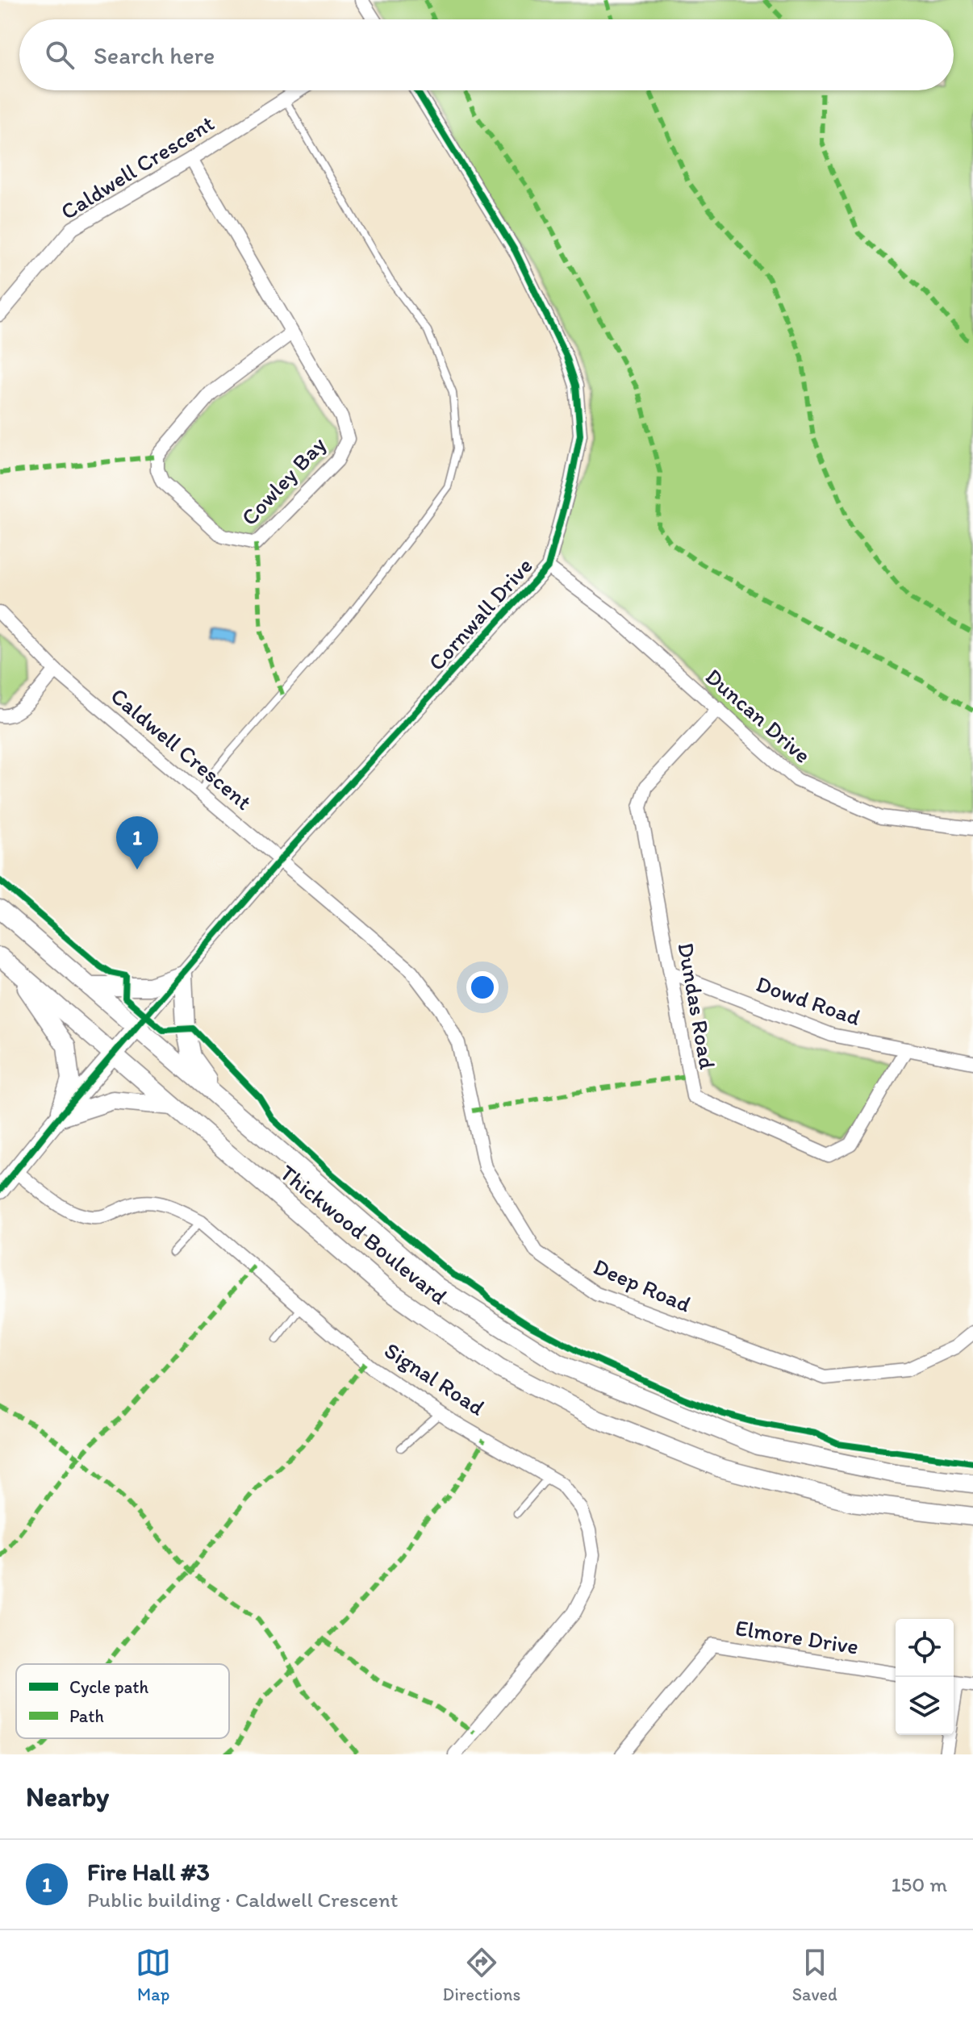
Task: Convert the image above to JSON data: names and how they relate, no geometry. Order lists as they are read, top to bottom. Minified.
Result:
{"streets":{"main road":["Thickwood Boulevard"],"street":["Caldwell Crescent","Cowley Bay","Cornwall Drive","Duncan Drive","Dowd Road","Dundas Road","Deep Road","Signal Road","Elmore Drive"]},"crossings":[["Caldwell Crescent","Cowley Bay"],["Caldwell Crescent","Cornwall Drive"],["Caldwell Crescent","Deep Road"],["Cornwall Drive","Duncan Drive"],["Cornwall Drive","Thickwood Boulevard"],["Cornwall Drive","Deep Road"],["Duncan Drive","Dundas Road"],["Dowd Road","Dundas Road"]],"legend":["Cycle path","Path"],"page":{"search":"Search here","pins":"1","heading":"Nearby","list":[{"mark":"1","name":"Fire Hall #3","note":"Public building · Caldwell Crescent","value":"150 m"}],"nav":["Map","Directions","Saved"]}}
